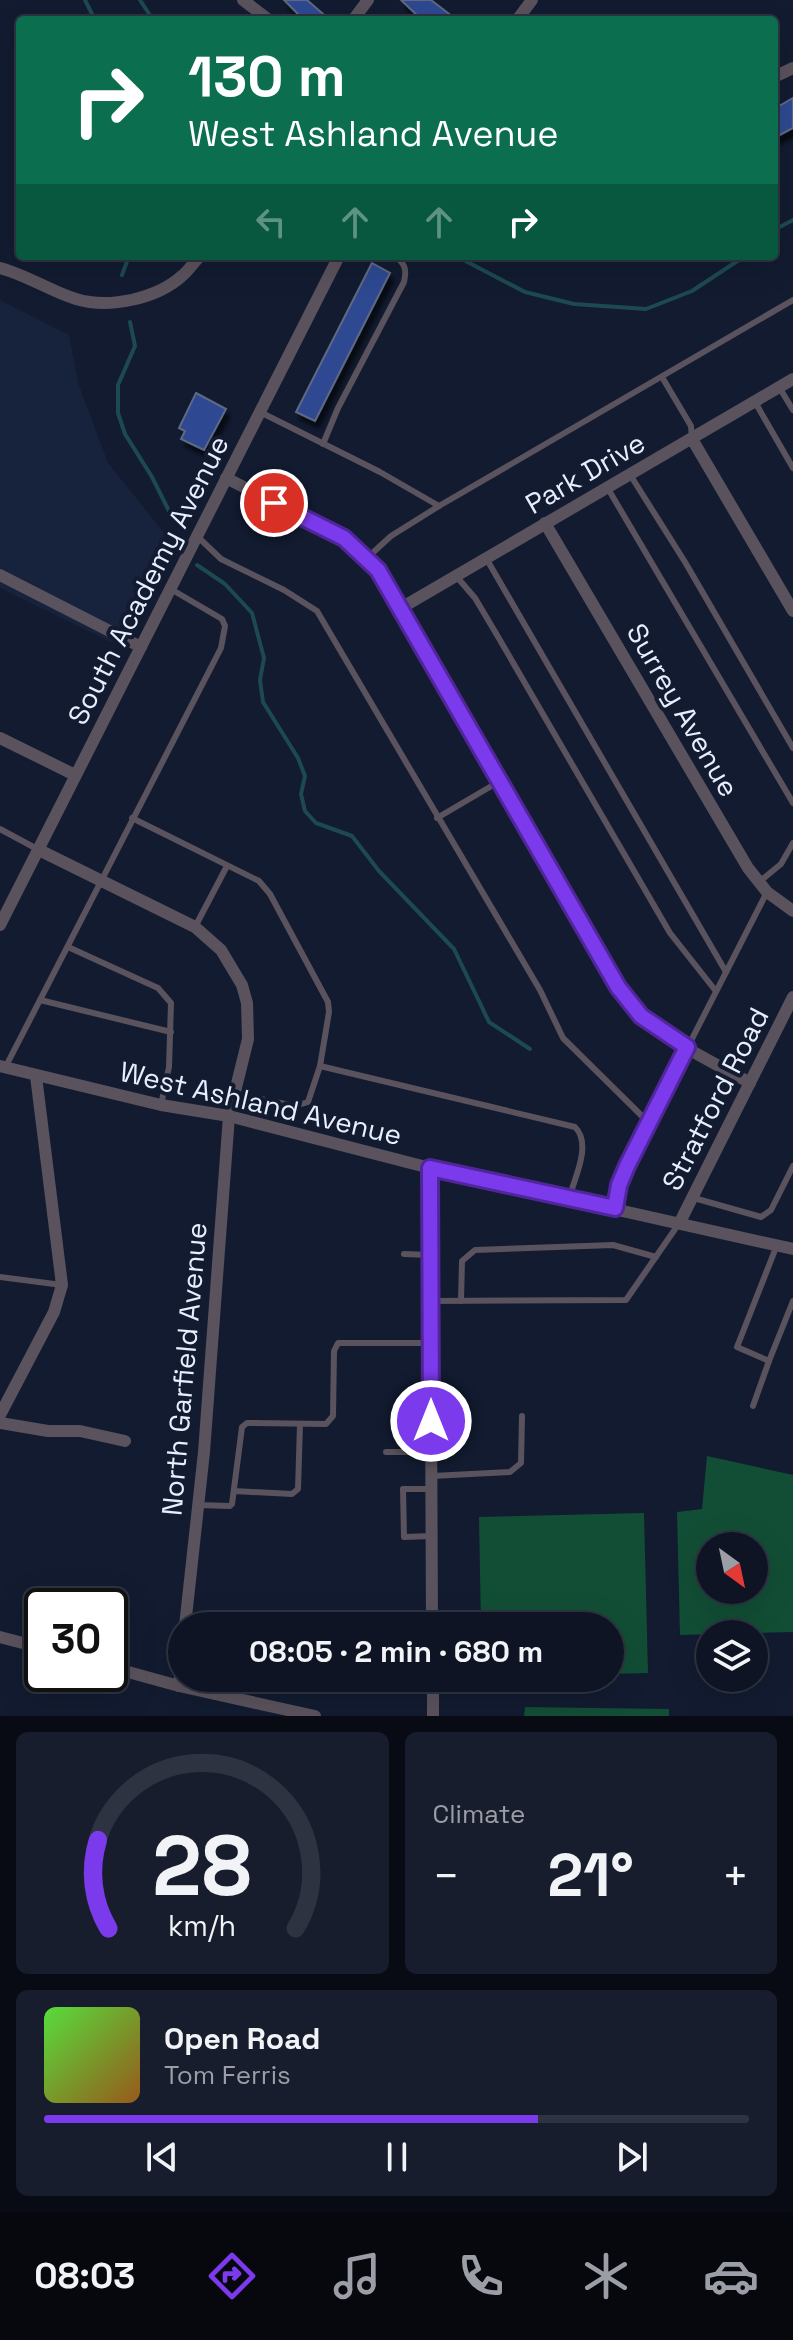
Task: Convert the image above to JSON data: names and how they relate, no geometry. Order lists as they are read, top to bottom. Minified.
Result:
{"streets":{"street":["Park Drive","South Academy Avenue","Surrey Avenue","Stratford Road","West Ashland Avenue","North Garfield Avenue"]},"crossings":[["Park Drive","Surrey Avenue"],["South Academy Avenue","North Garfield Avenue"],["Stratford Road","West Ashland Avenue"],["West Ashland Avenue","North Garfield Avenue"]],"north":"bottom right","page":{"turn":["130 m","West Ashland Avenue"],"limit":"30","trip":"08:05 · 2 min · 680 m","tile":"Climate","heat":["−","21°","+"],"song":["Open Road","Tom Ferris"],"tabs":"08:03","gauge":["28","km/h"]}}
